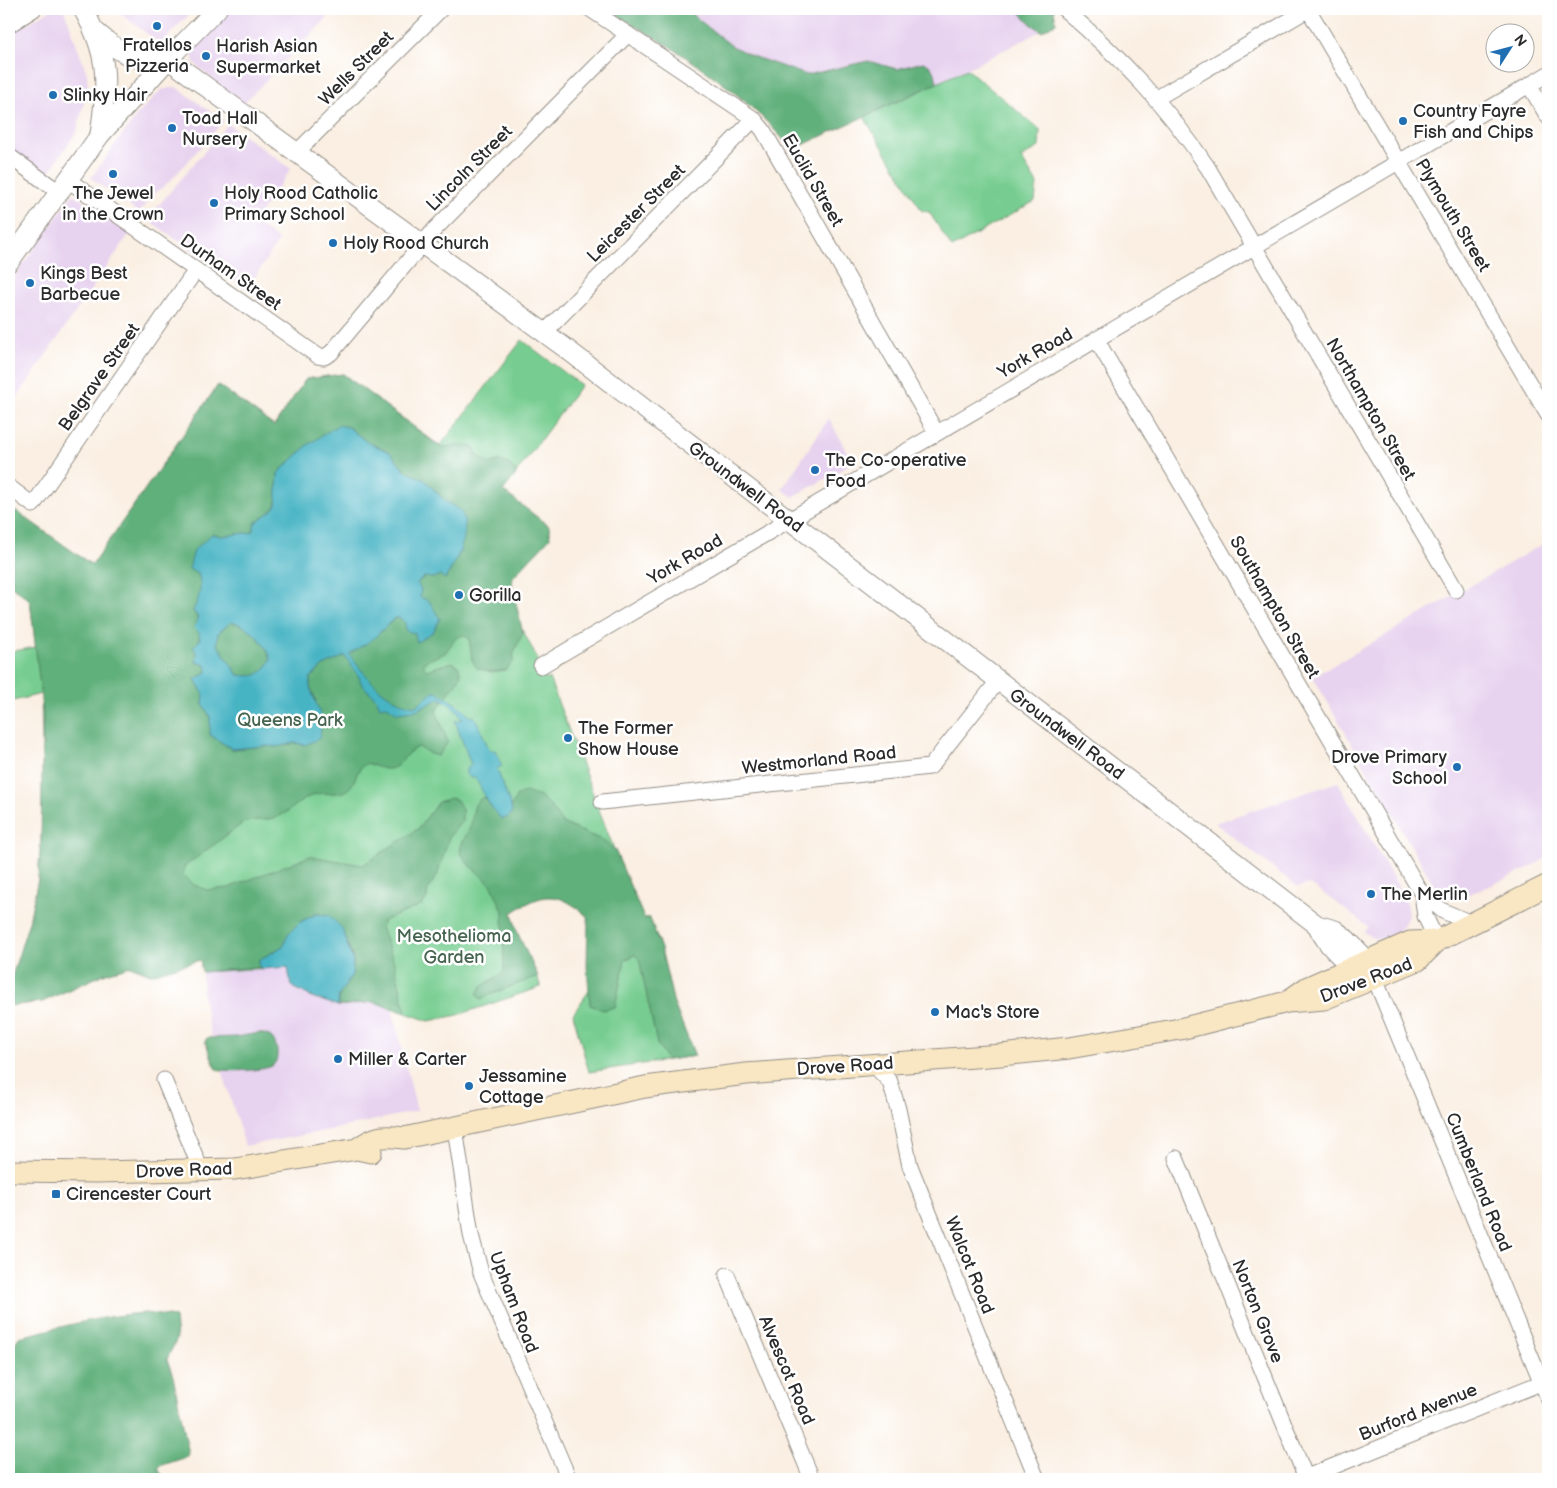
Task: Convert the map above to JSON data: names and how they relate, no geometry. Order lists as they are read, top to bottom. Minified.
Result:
{"streets":{"main road":["Drove Road"],"street":["Wells Street","Lincoln Street","Euclid Street","Leicester Street","Plymouth Street","Durham Street","York Road","Belgrave Street","Northampton Street","Groundwell Road","Southampton Street","Westmorland Road","Cumberland Road","Walcot Road","Upham Road","Norton Grove","Alvescot Road","Burford Avenue"]},"crossings":[["Wells Street","Groundwell Road"],["Lincoln Street","Euclid Street"],["Lincoln Street","Durham Street"],["Lincoln Street","Groundwell Road"],["Euclid Street","Leicester Street"],["Euclid Street","York Road"],["Leicester Street","Groundwell Road"],["Plymouth Street","York Road"],["Durham Street","Belgrave Street"],["York Road","Northampton Street"],["York Road","Groundwell Road"],["York Road","Southampton Street"],["Groundwell Road","Westmorland Road"],["Groundwell Road","Drove Road"],["Groundwell Road","Cumberland Road"],["Southampton Street","Drove Road"],["Drove Road","Cumberland Road"],["Drove Road","Walcot Road"],["Drove Road","Upham Road"],["Cumberland Road","Burford Avenue"],["Norton Grove","Burford Avenue"]],"parks":["Queens Park","Mesothelioma Garden"],"places":{"other":["Fratellos Pizzeria","Harish Asian Supermarket","Slinky Hair","Country Fayre Fish and Chips","Toad Hall Nursery","The Jewel in the Crown","Holy Rood Catholic Primary School","Holy Rood Church","Kings Best Barbecue","The Co-operative Food","Gorilla","The Former Show House","Drove Primary School","The Merlin","Mac's Store","Miller & Carter","Jessamine Cottage"],"transit":["Cirencester Court"]},"north":"top right"}
